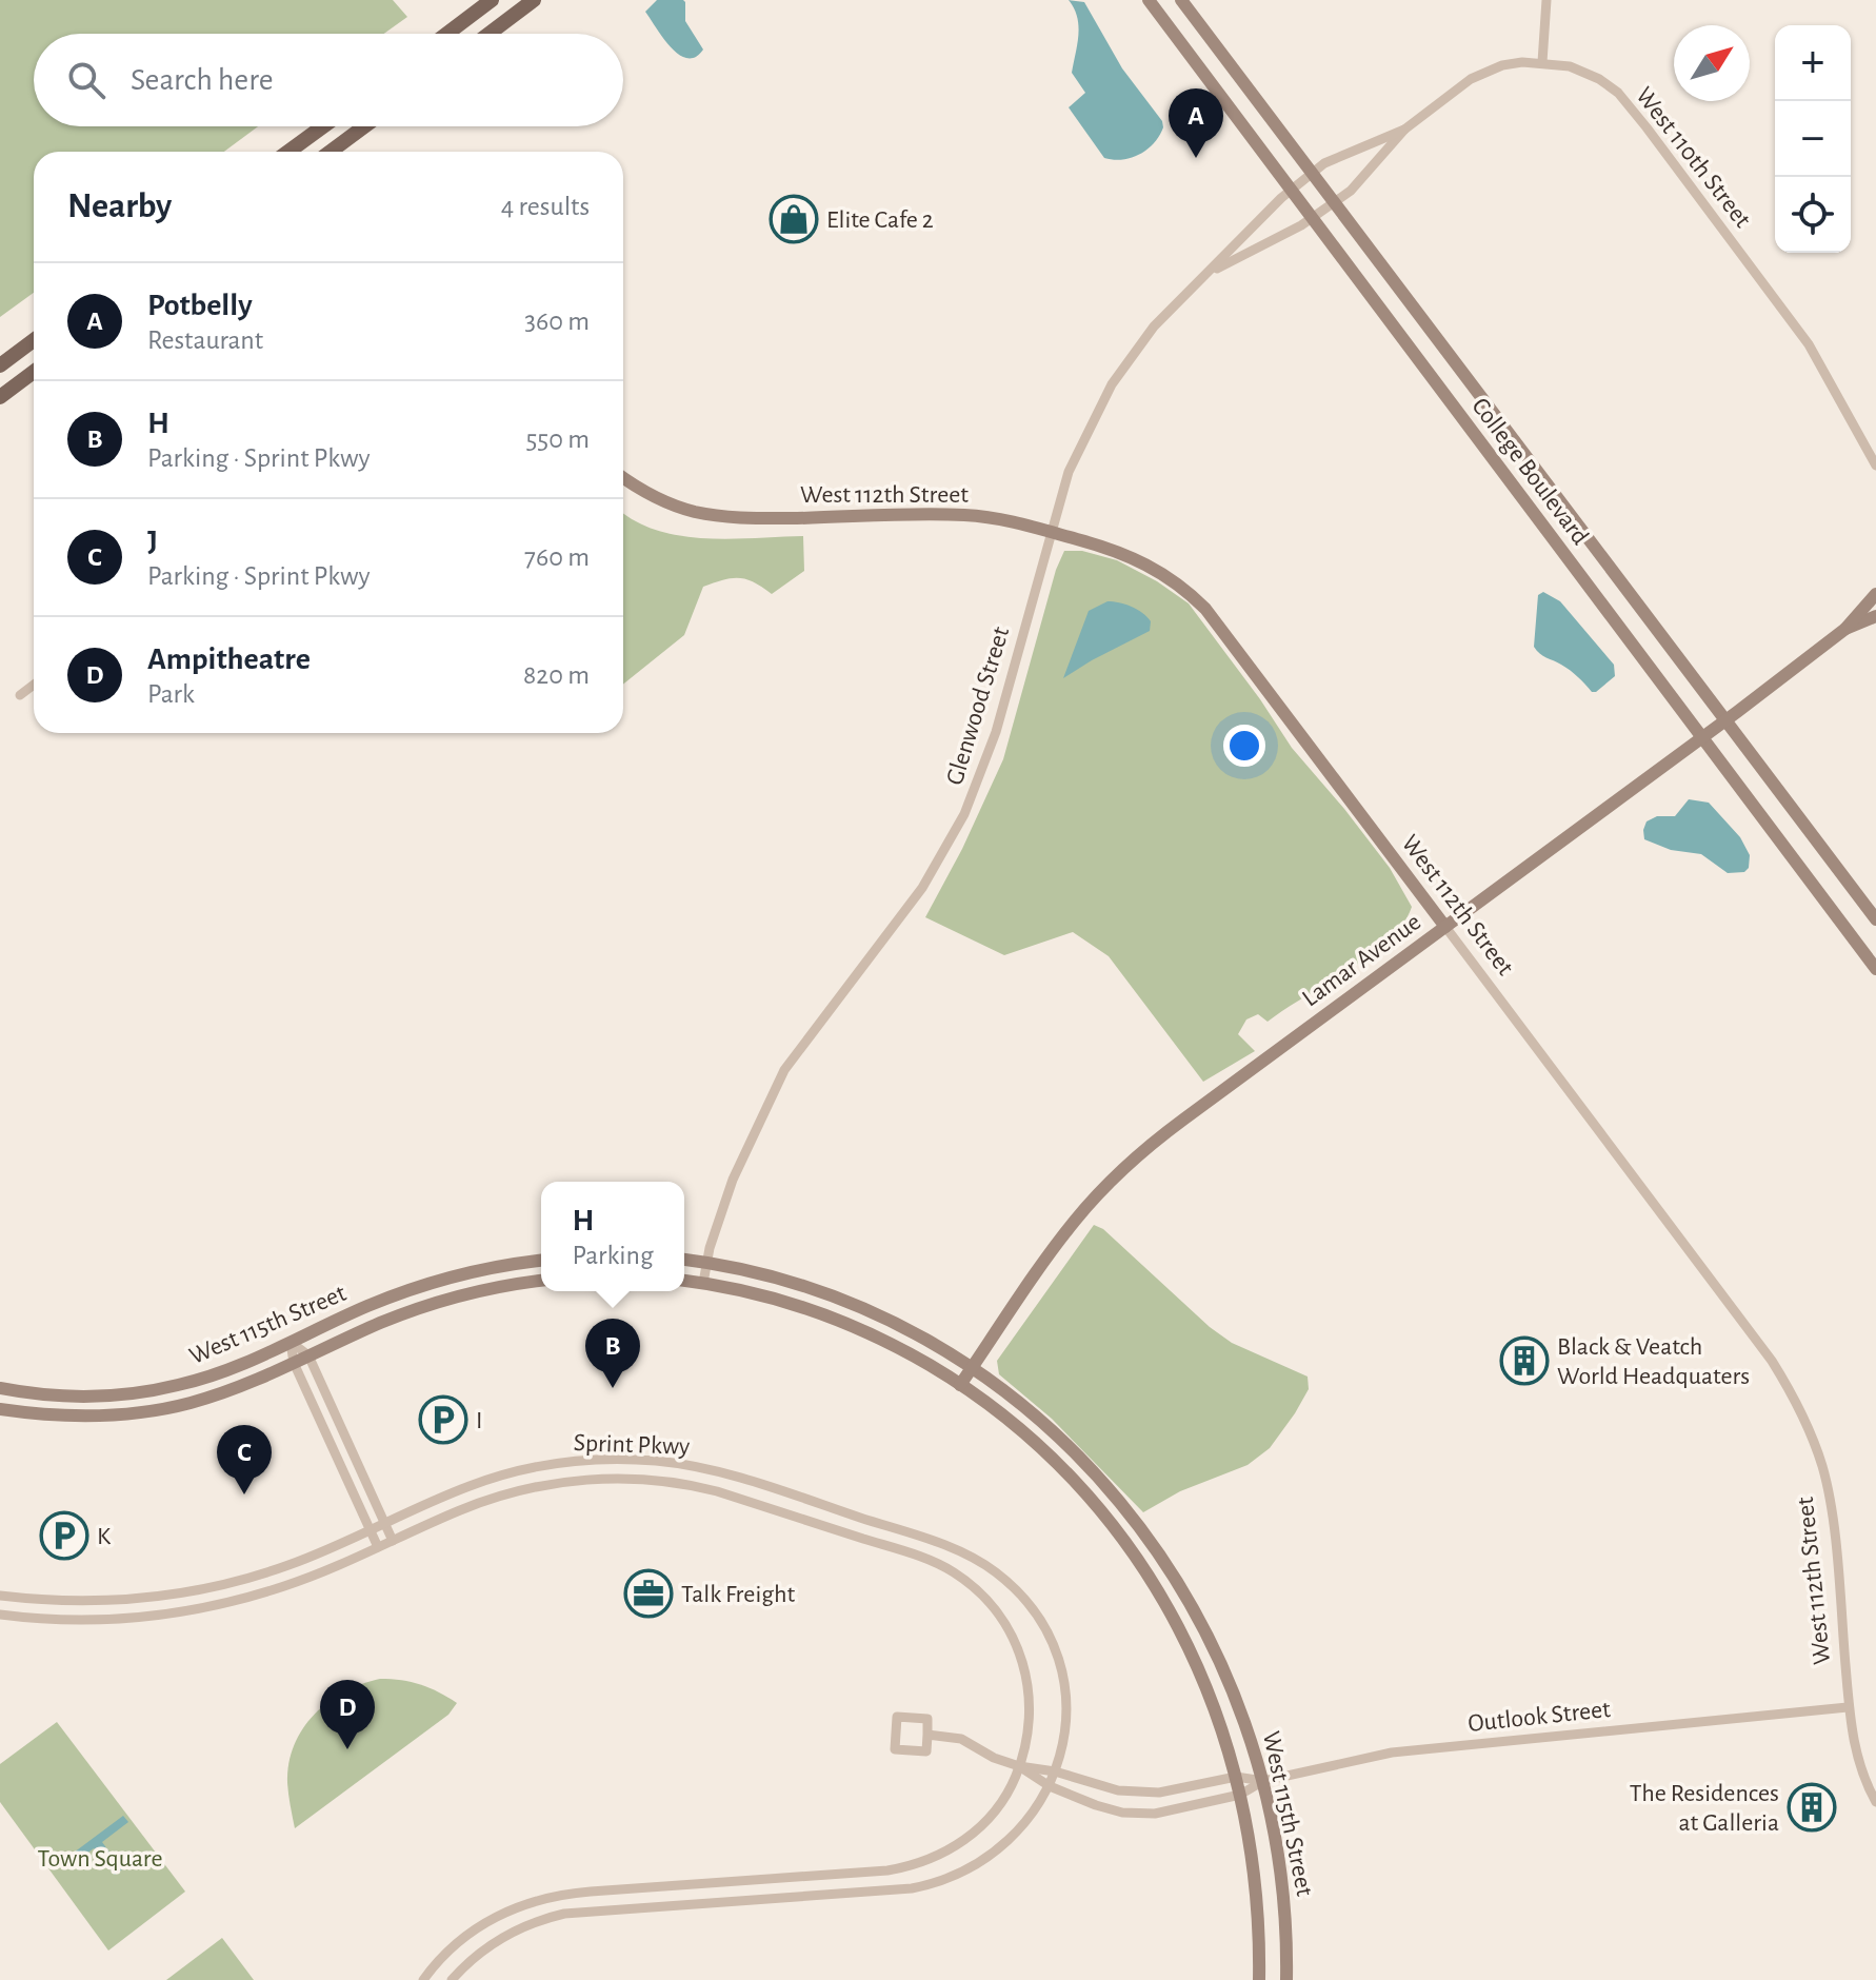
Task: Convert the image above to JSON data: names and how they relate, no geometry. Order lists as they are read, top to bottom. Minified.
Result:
{"streets":{"street":["West 110th Street","College Boulevard","West 112th Street","Glenwood Street","Lamar Avenue","West 115th Street","Sprint Pkwy","Outlook Street"]},"crossings":[["West 110th Street","Glenwood Street"],["College Boulevard","Glenwood Street"],["College Boulevard","Lamar Avenue"],["West 112th Street","Glenwood Street"],["West 112th Street","Lamar Avenue"],["West 112th Street","Outlook Street"],["Glenwood Street","West 115th Street"],["Lamar Avenue","West 115th Street"],["West 115th Street","Outlook Street"]],"parks":["Town Square"],"places":{"shop":["Elite Cafe 2"],"building":["Black & Veatch World Headquaters","The Residences at Galleria"],"parking":["I","K"],"office":["Talk Freight"]},"north":"top right","page":{"map_buttons":["+","−"],"search":"Search here","pins":["A","B","C","D"],"heading":["Nearby","4 results"],"list":[{"mark":"A","name":"Potbelly","note":"Restaurant","value":"360 m"},{"mark":"B","name":"H","note":"Parking · Sprint Pkwy","value":"550 m"},{"mark":"C","name":"J","note":"Parking · Sprint Pkwy","value":"760 m"},{"mark":"D","name":"Ampitheatre","note":"Park","value":"820 m"}],"popup":["H","Parking"]}}
